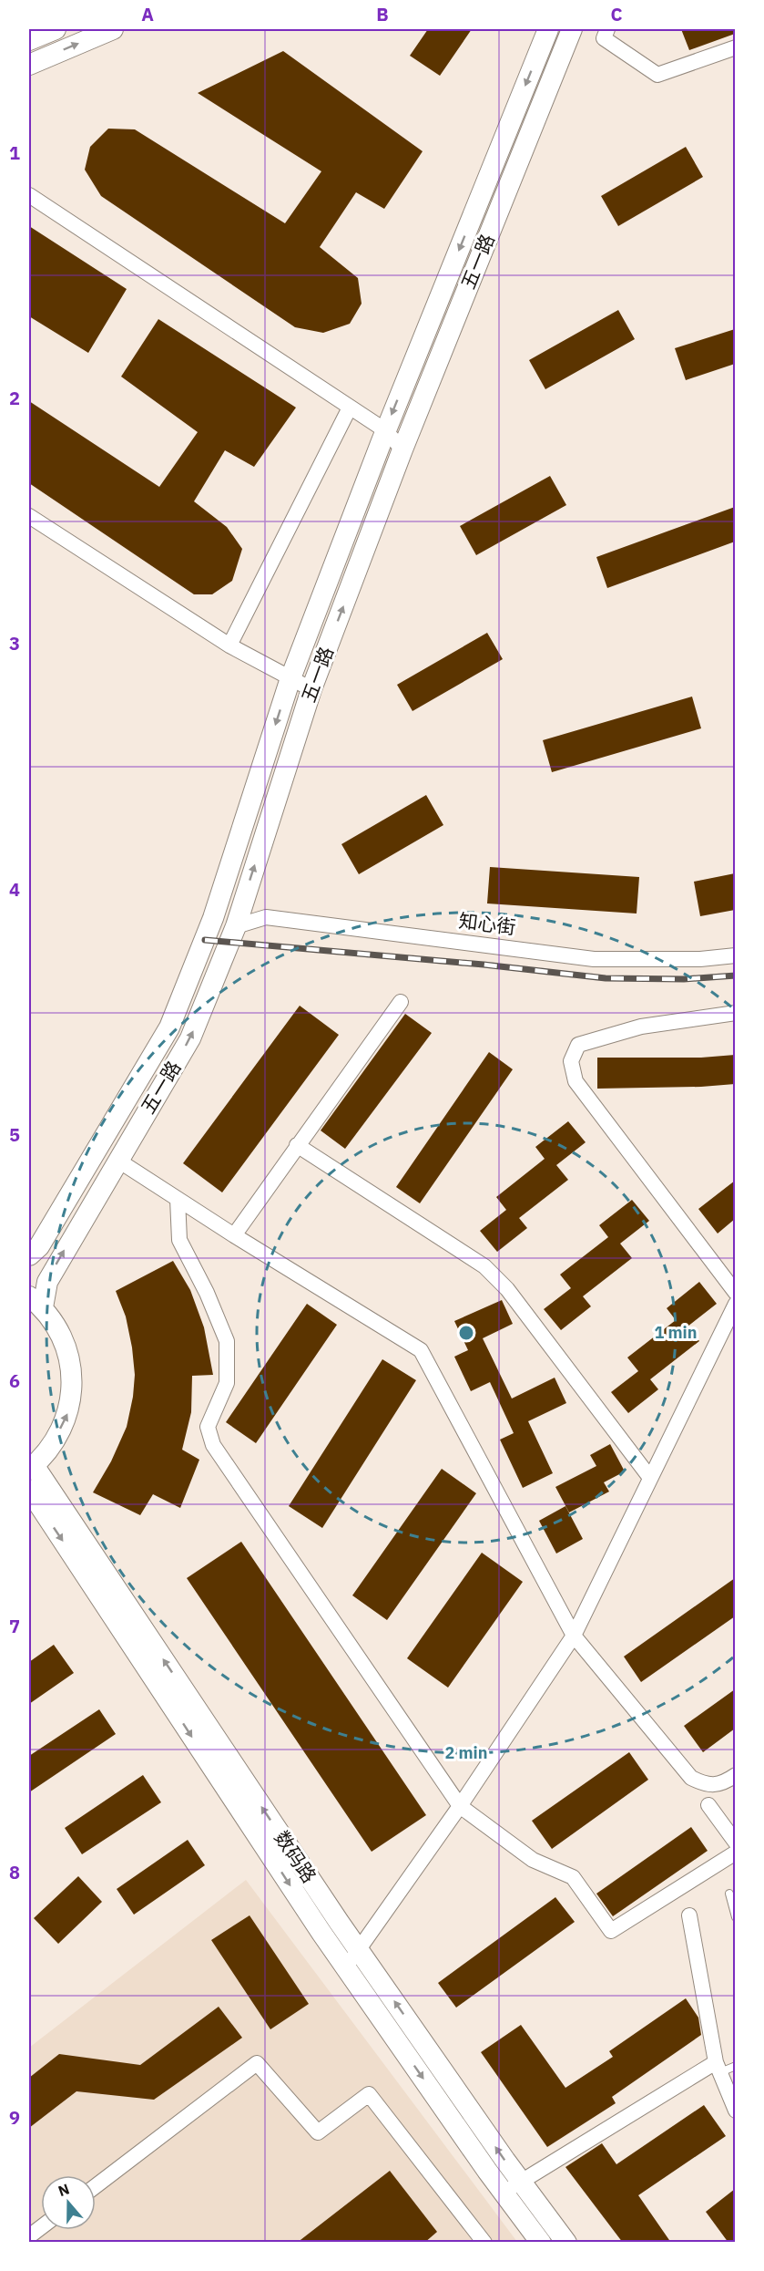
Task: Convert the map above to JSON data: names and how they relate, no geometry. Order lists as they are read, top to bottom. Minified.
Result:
{"streets":{"main road":["五一路","数码路"],"street":["知心街"]},"crossings":[["五一路","知心街"]],"north":"top","grid":{"columns":["A","B","C"],"rows":["1","2","3","4","5","6","7","8","9"]},"rings":["1 min","2 min"]}
